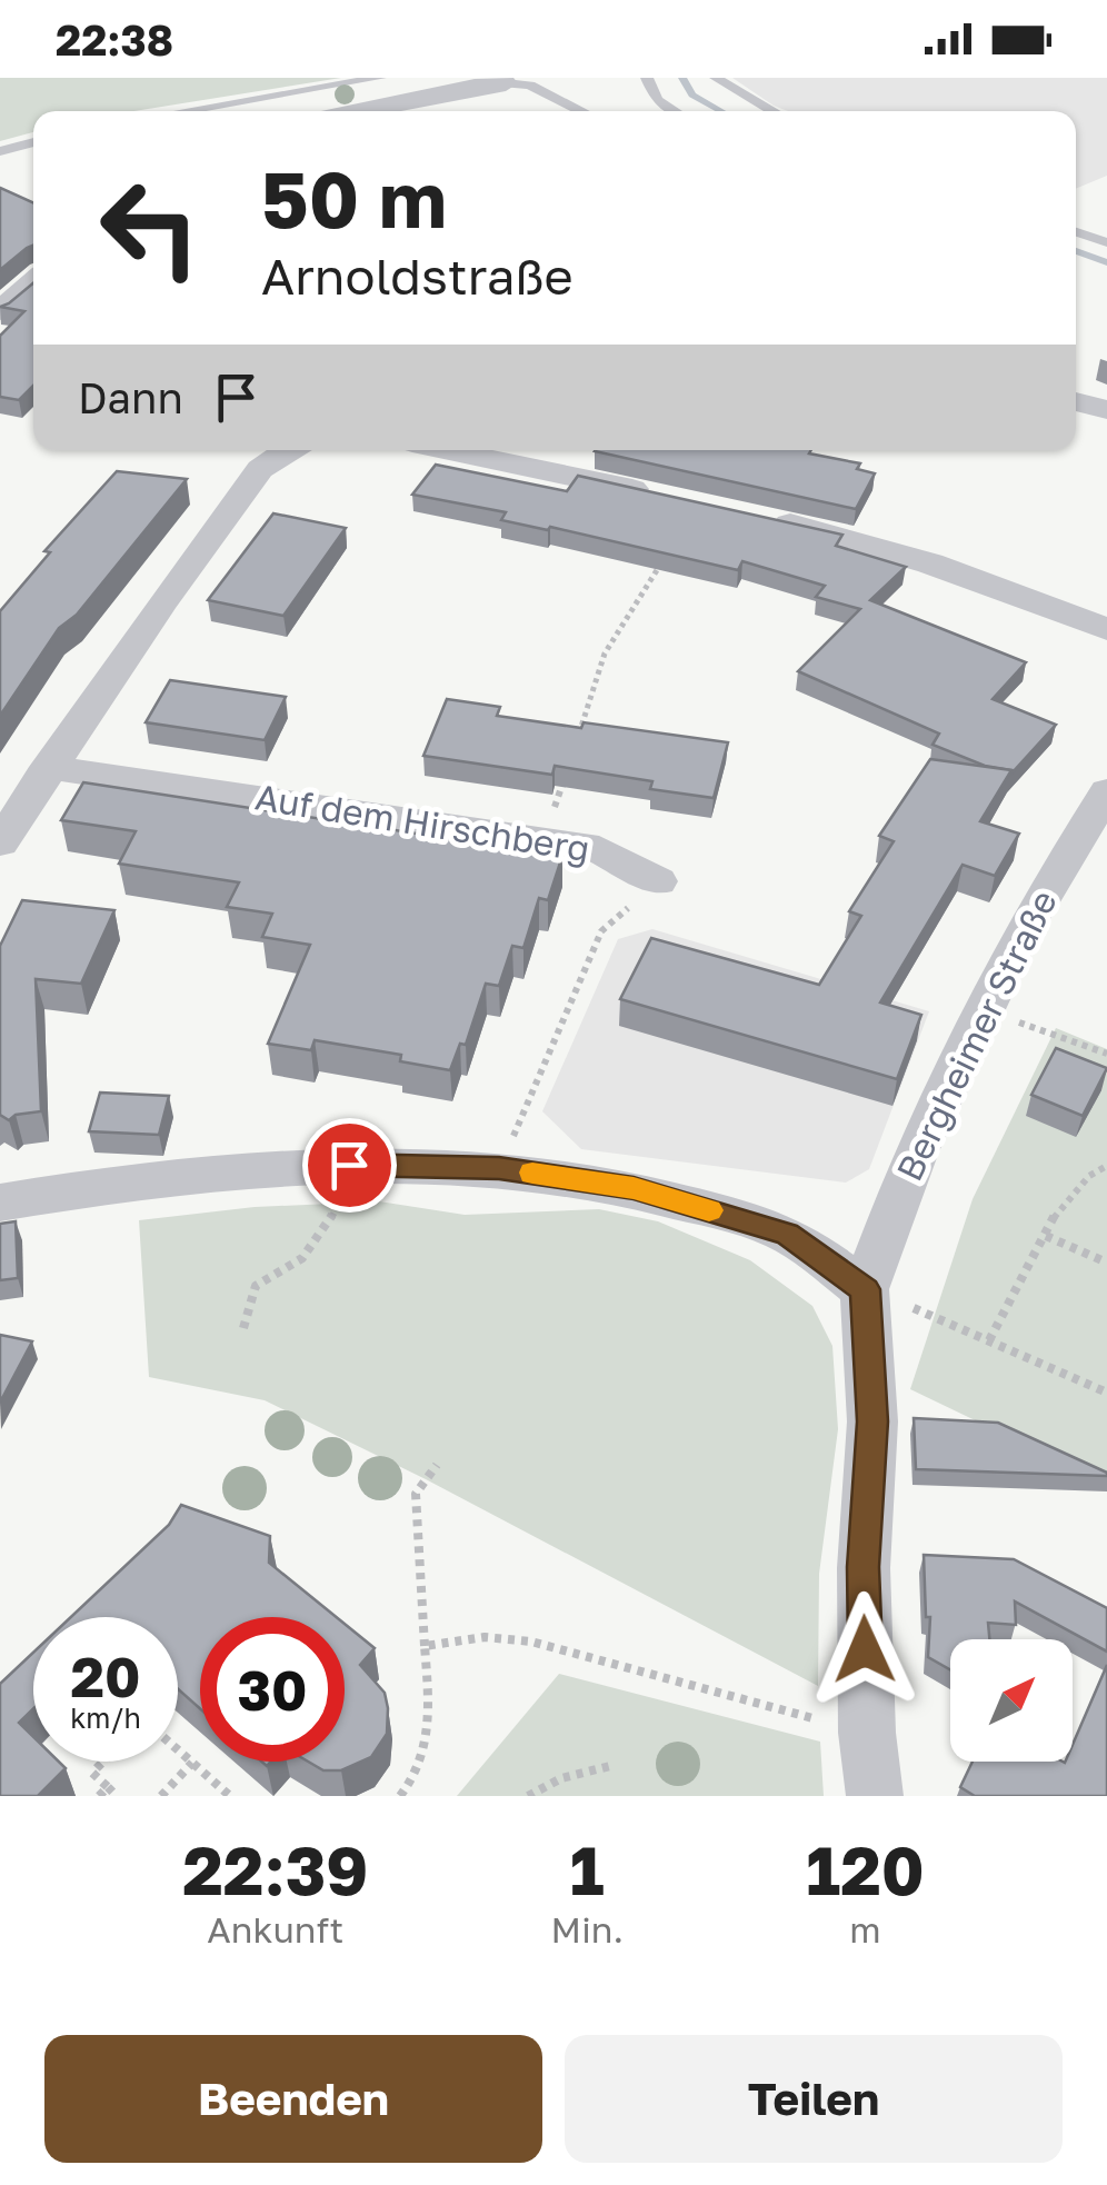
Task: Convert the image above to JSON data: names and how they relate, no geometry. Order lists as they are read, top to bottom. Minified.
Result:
{"streets":{"street":["Auf dem Hirschberg","Bergheimer Straße"]},"north":"top right","page":{"status":"22:38","turn":["50 m","Arnoldstraße"],"then":"Dann","speed":"20 km/h","limit":"30","eta":["22:39","Ankunft","1","Min.","120","m"],"buttons":["Beenden","Teilen"]}}
